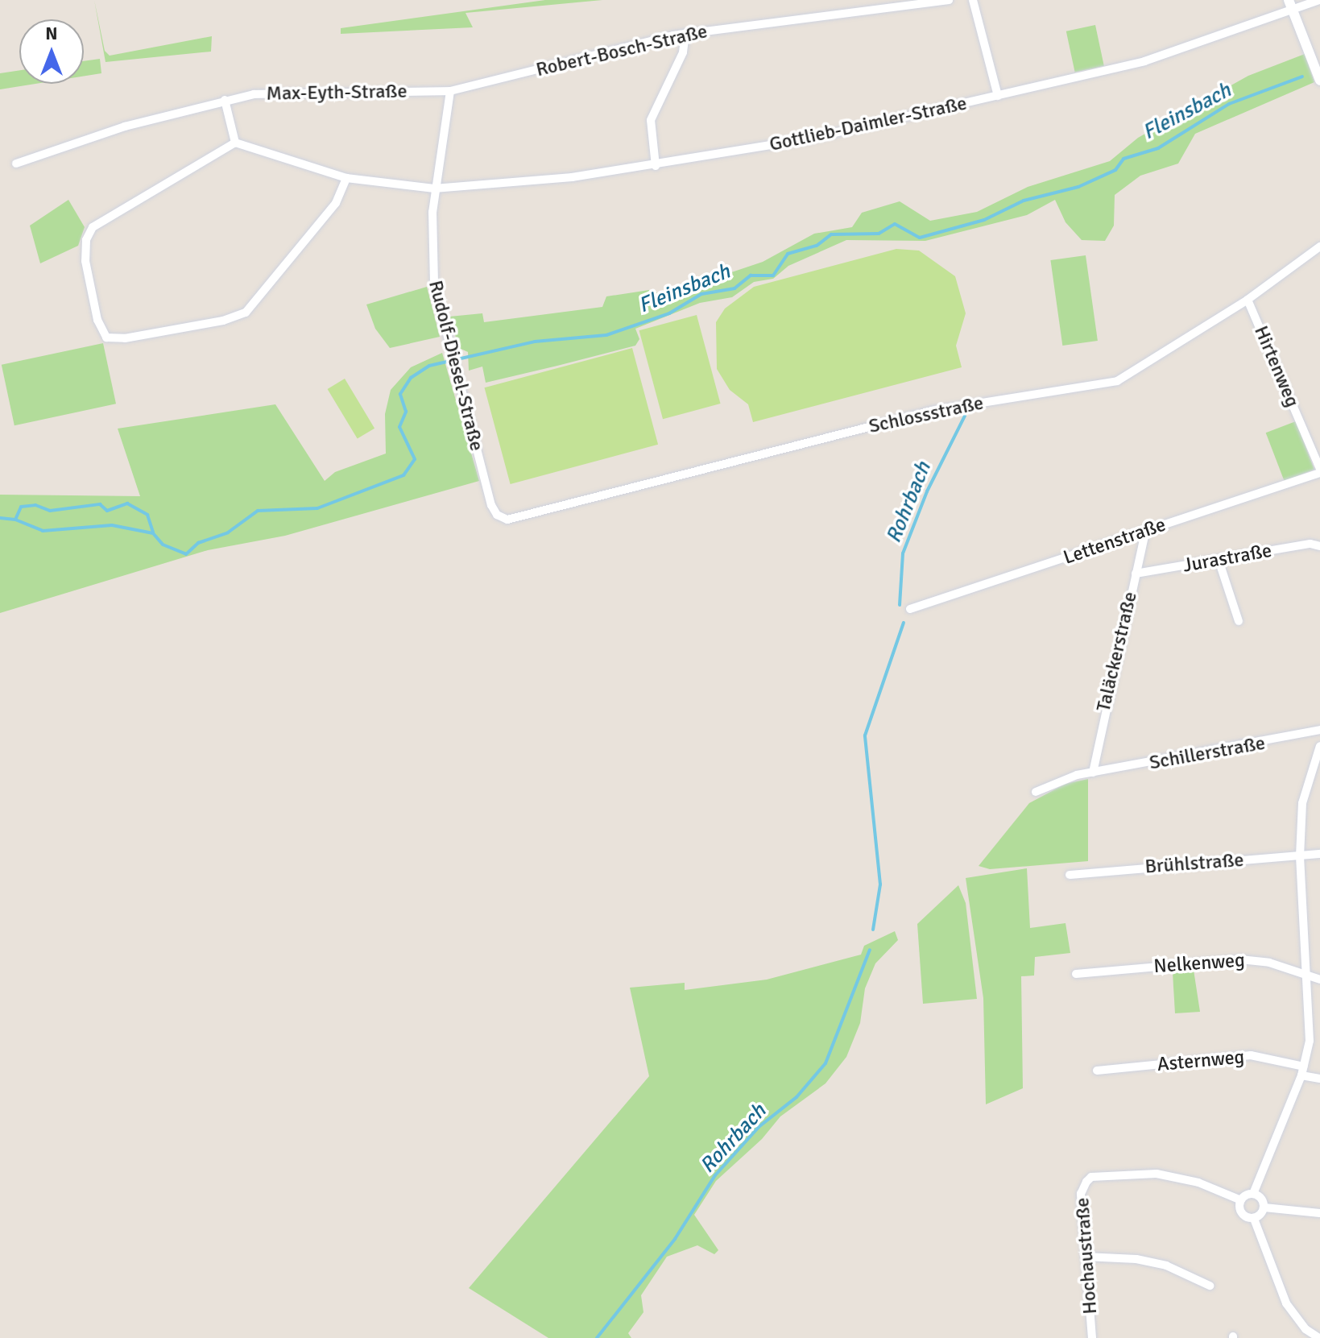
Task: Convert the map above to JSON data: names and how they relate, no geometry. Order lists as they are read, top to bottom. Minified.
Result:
{"streets":{"street":["Robert-Bosch-Straße","Max-Eyth-Straße","Gottlieb-Daimler-Straße","Rudolf-Diesel-Straße","Hirtenweg","Schlossstraße","Lettenstraße","Jurastraße","Taläckerstraße","Schillerstraße","Brühlstraße","Nelkenweg","Asternweg","Hochaustraße"]},"crossings":[["Robert-Bosch-Straße","Max-Eyth-Straße"],["Robert-Bosch-Straße","Rudolf-Diesel-Straße"],["Max-Eyth-Straße","Rudolf-Diesel-Straße"],["Gottlieb-Daimler-Straße","Rudolf-Diesel-Straße"],["Rudolf-Diesel-Straße","Schlossstraße"],["Hirtenweg","Schlossstraße"],["Hirtenweg","Lettenstraße"],["Lettenstraße","Taläckerstraße"],["Jurastraße","Taläckerstraße"],["Taläckerstraße","Schillerstraße"]],"water":["Fleinsbach","Rohrbach"],"north":"top"}
